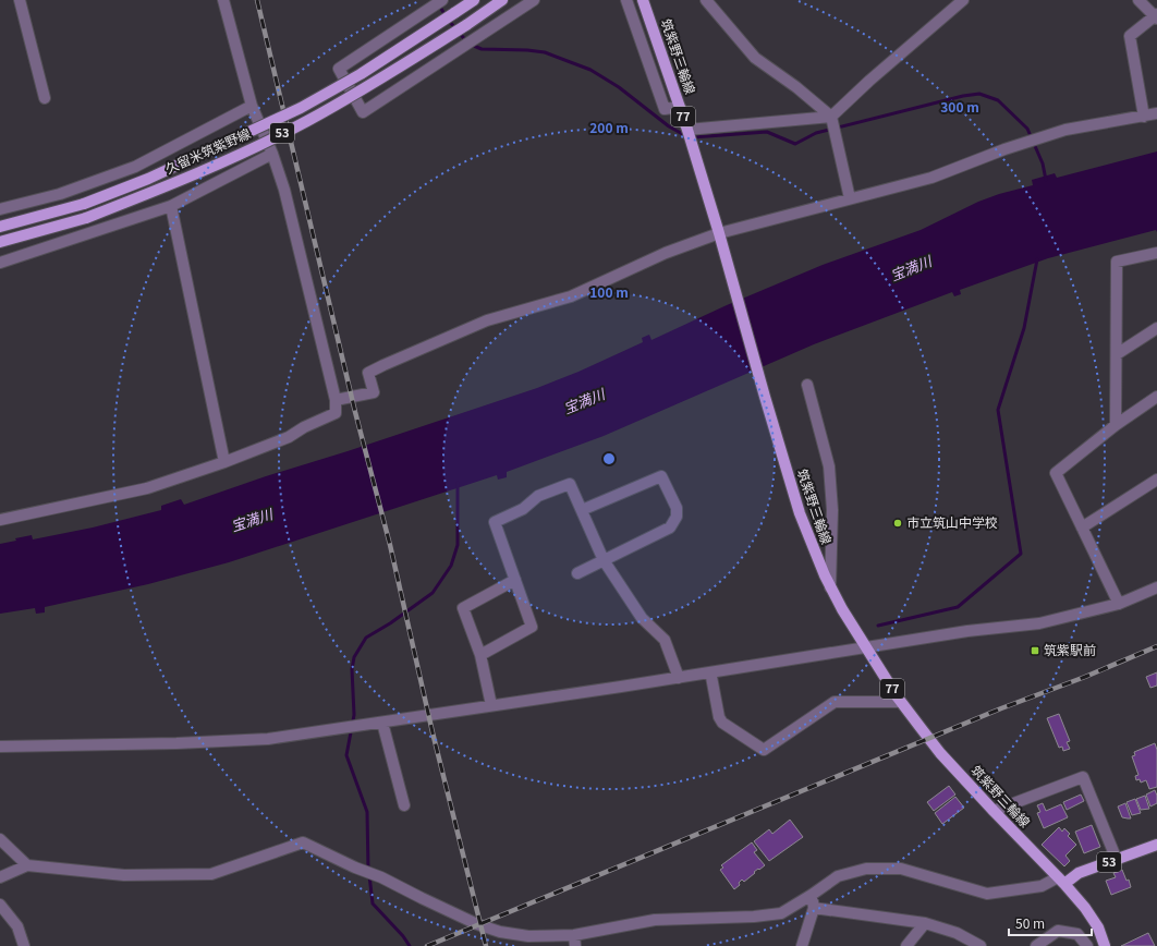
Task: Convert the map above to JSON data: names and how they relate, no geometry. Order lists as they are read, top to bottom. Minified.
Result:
{"streets":{"main road":["筑紫野三輪線","77","53","久留米筑紫野線"]},"crossings":[["筑紫野三輪線","53"]],"water":["宝満川"],"places":{"other":["市立筑山中学校"],"transit":["筑紫駅前"]},"scale_bar":"50 m","rings":["300 m","200 m","100 m"]}
